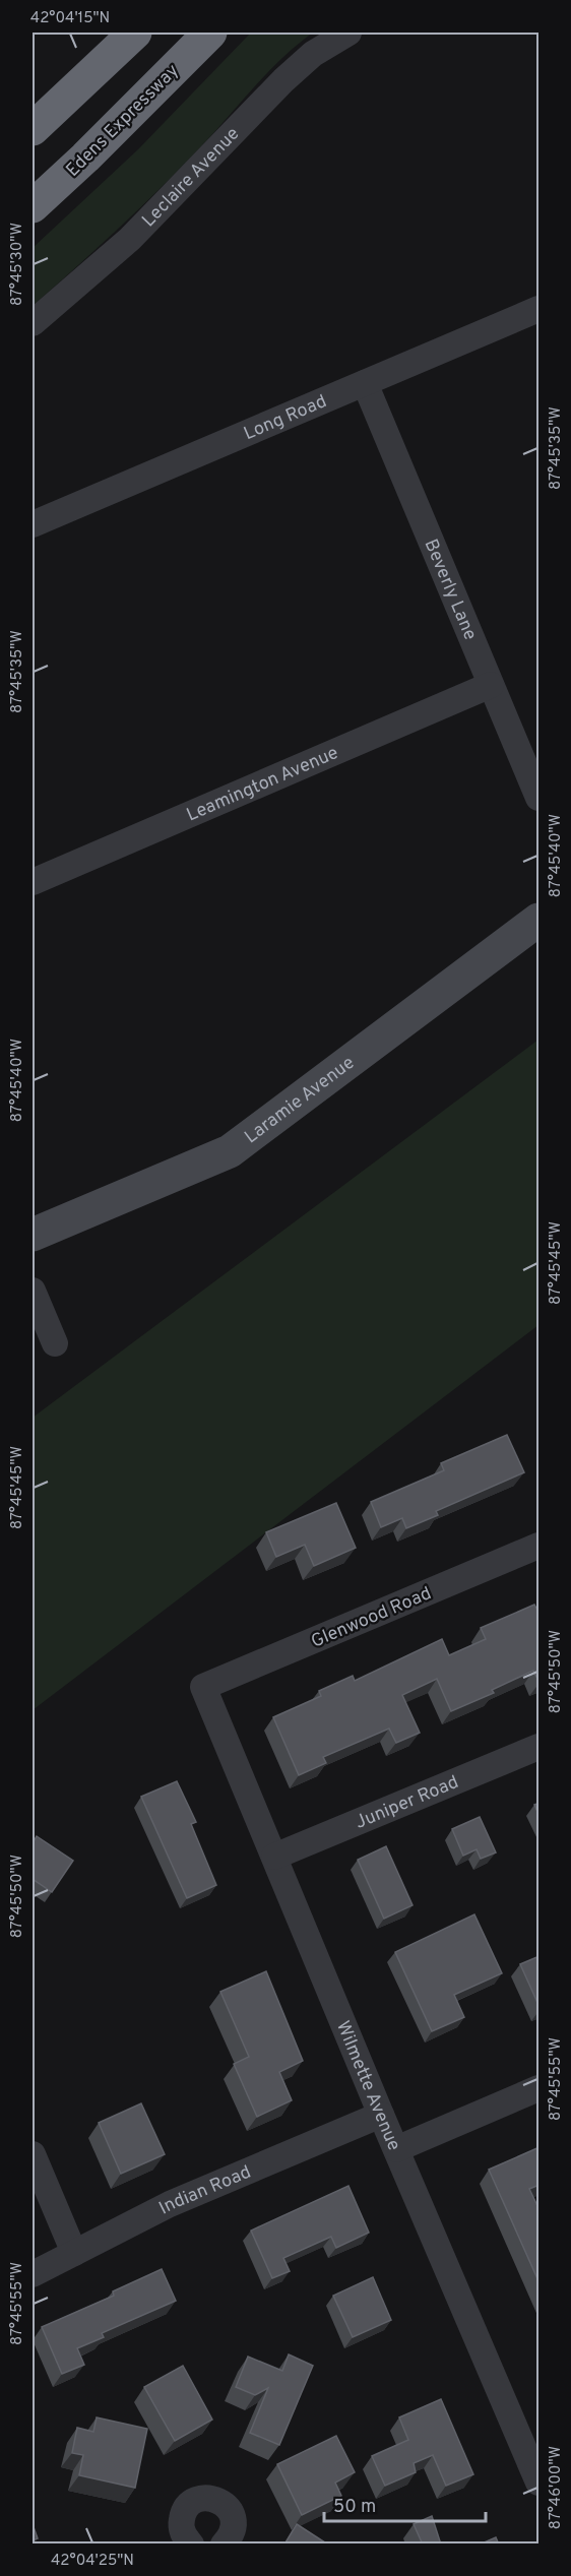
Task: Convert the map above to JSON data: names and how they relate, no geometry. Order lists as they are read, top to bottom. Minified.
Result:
{"streets":{"highway":["Edens Expressway"],"street":["Leclaire Avenue","Long Road","Beverly Lane","Leamington Avenue","Laramie Avenue","Glenwood Road","Juniper Road","Wilmette Avenue","Indian Road"]},"crossings":[["Long Road","Beverly Lane"],["Beverly Lane","Leamington Avenue"],["Glenwood Road","Wilmette Avenue"],["Juniper Road","Wilmette Avenue"],["Wilmette Avenue","Indian Road"]],"scale_bar":"50 m","coordinates":["42°04'15\"N","87°45'30\"W","87°45'35\"W","87°45'40\"W","87°45'45\"W","87°45'50\"W","87°45'55\"W","87°46'00\"W","42°04'25\"N"]}
